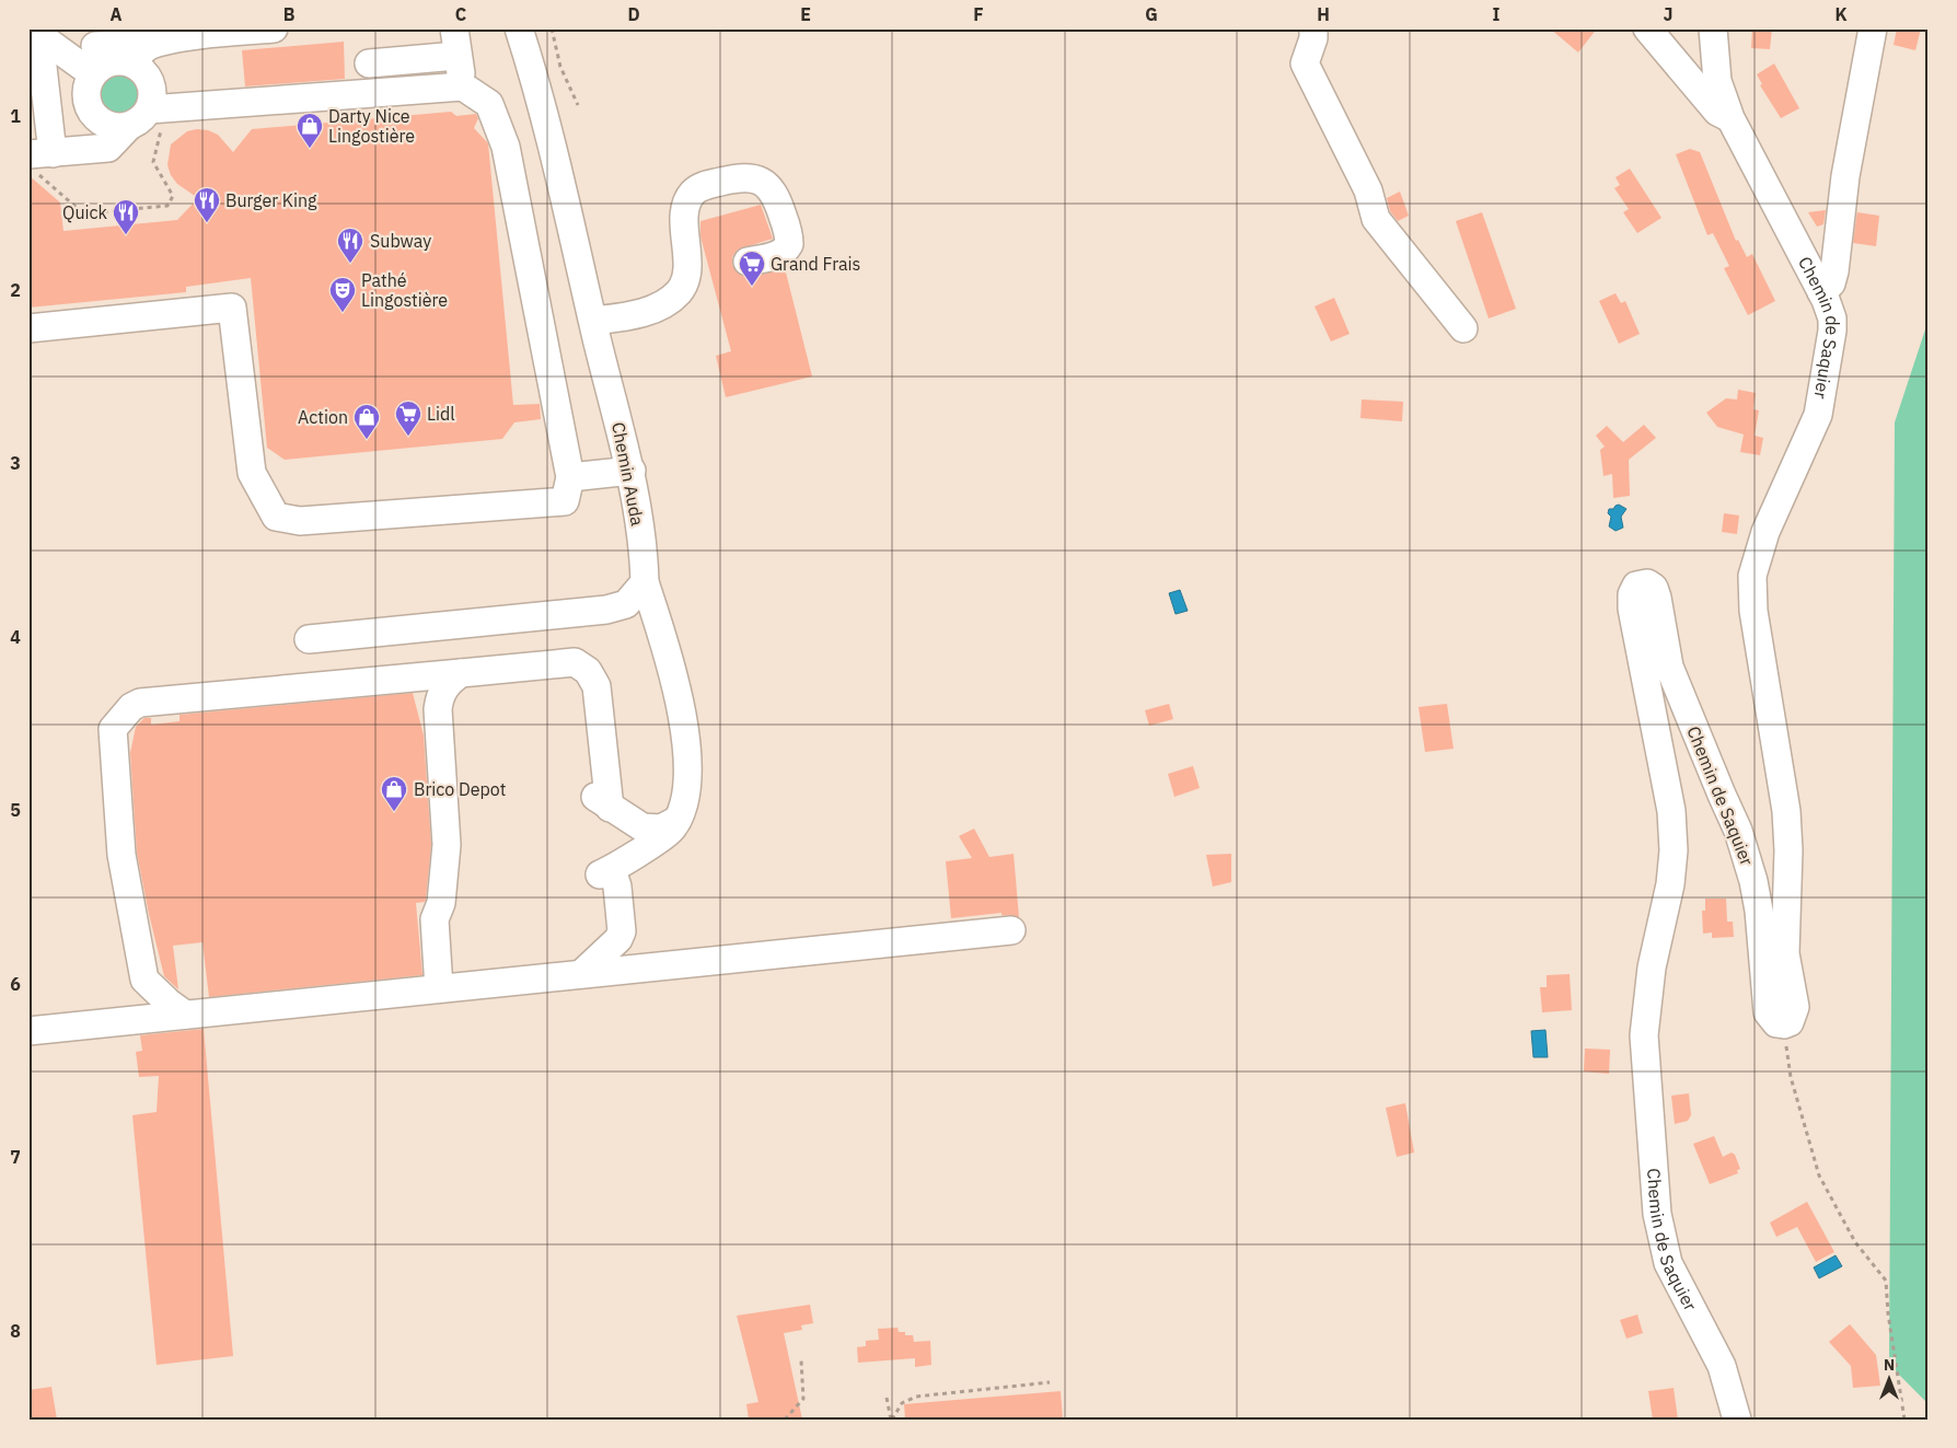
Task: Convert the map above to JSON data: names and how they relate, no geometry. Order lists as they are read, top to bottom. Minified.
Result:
{"streets":{"street":["Chemin de Saquier","Chemin Auda"]},"places":{"shop":["Darty Nice Lingostière","Action","Brico Depot"],"restaurant":["Burger King","Quick","Subway"],"supermarket":["Grand Frais","Lidl"],"theatre":["Pathé Lingostière"]},"north":"top","grid":{"columns":["A","B","C","D","E","F","G","H","I","J","K"],"rows":["1","2","3","4","5","6","7","8"]}}
